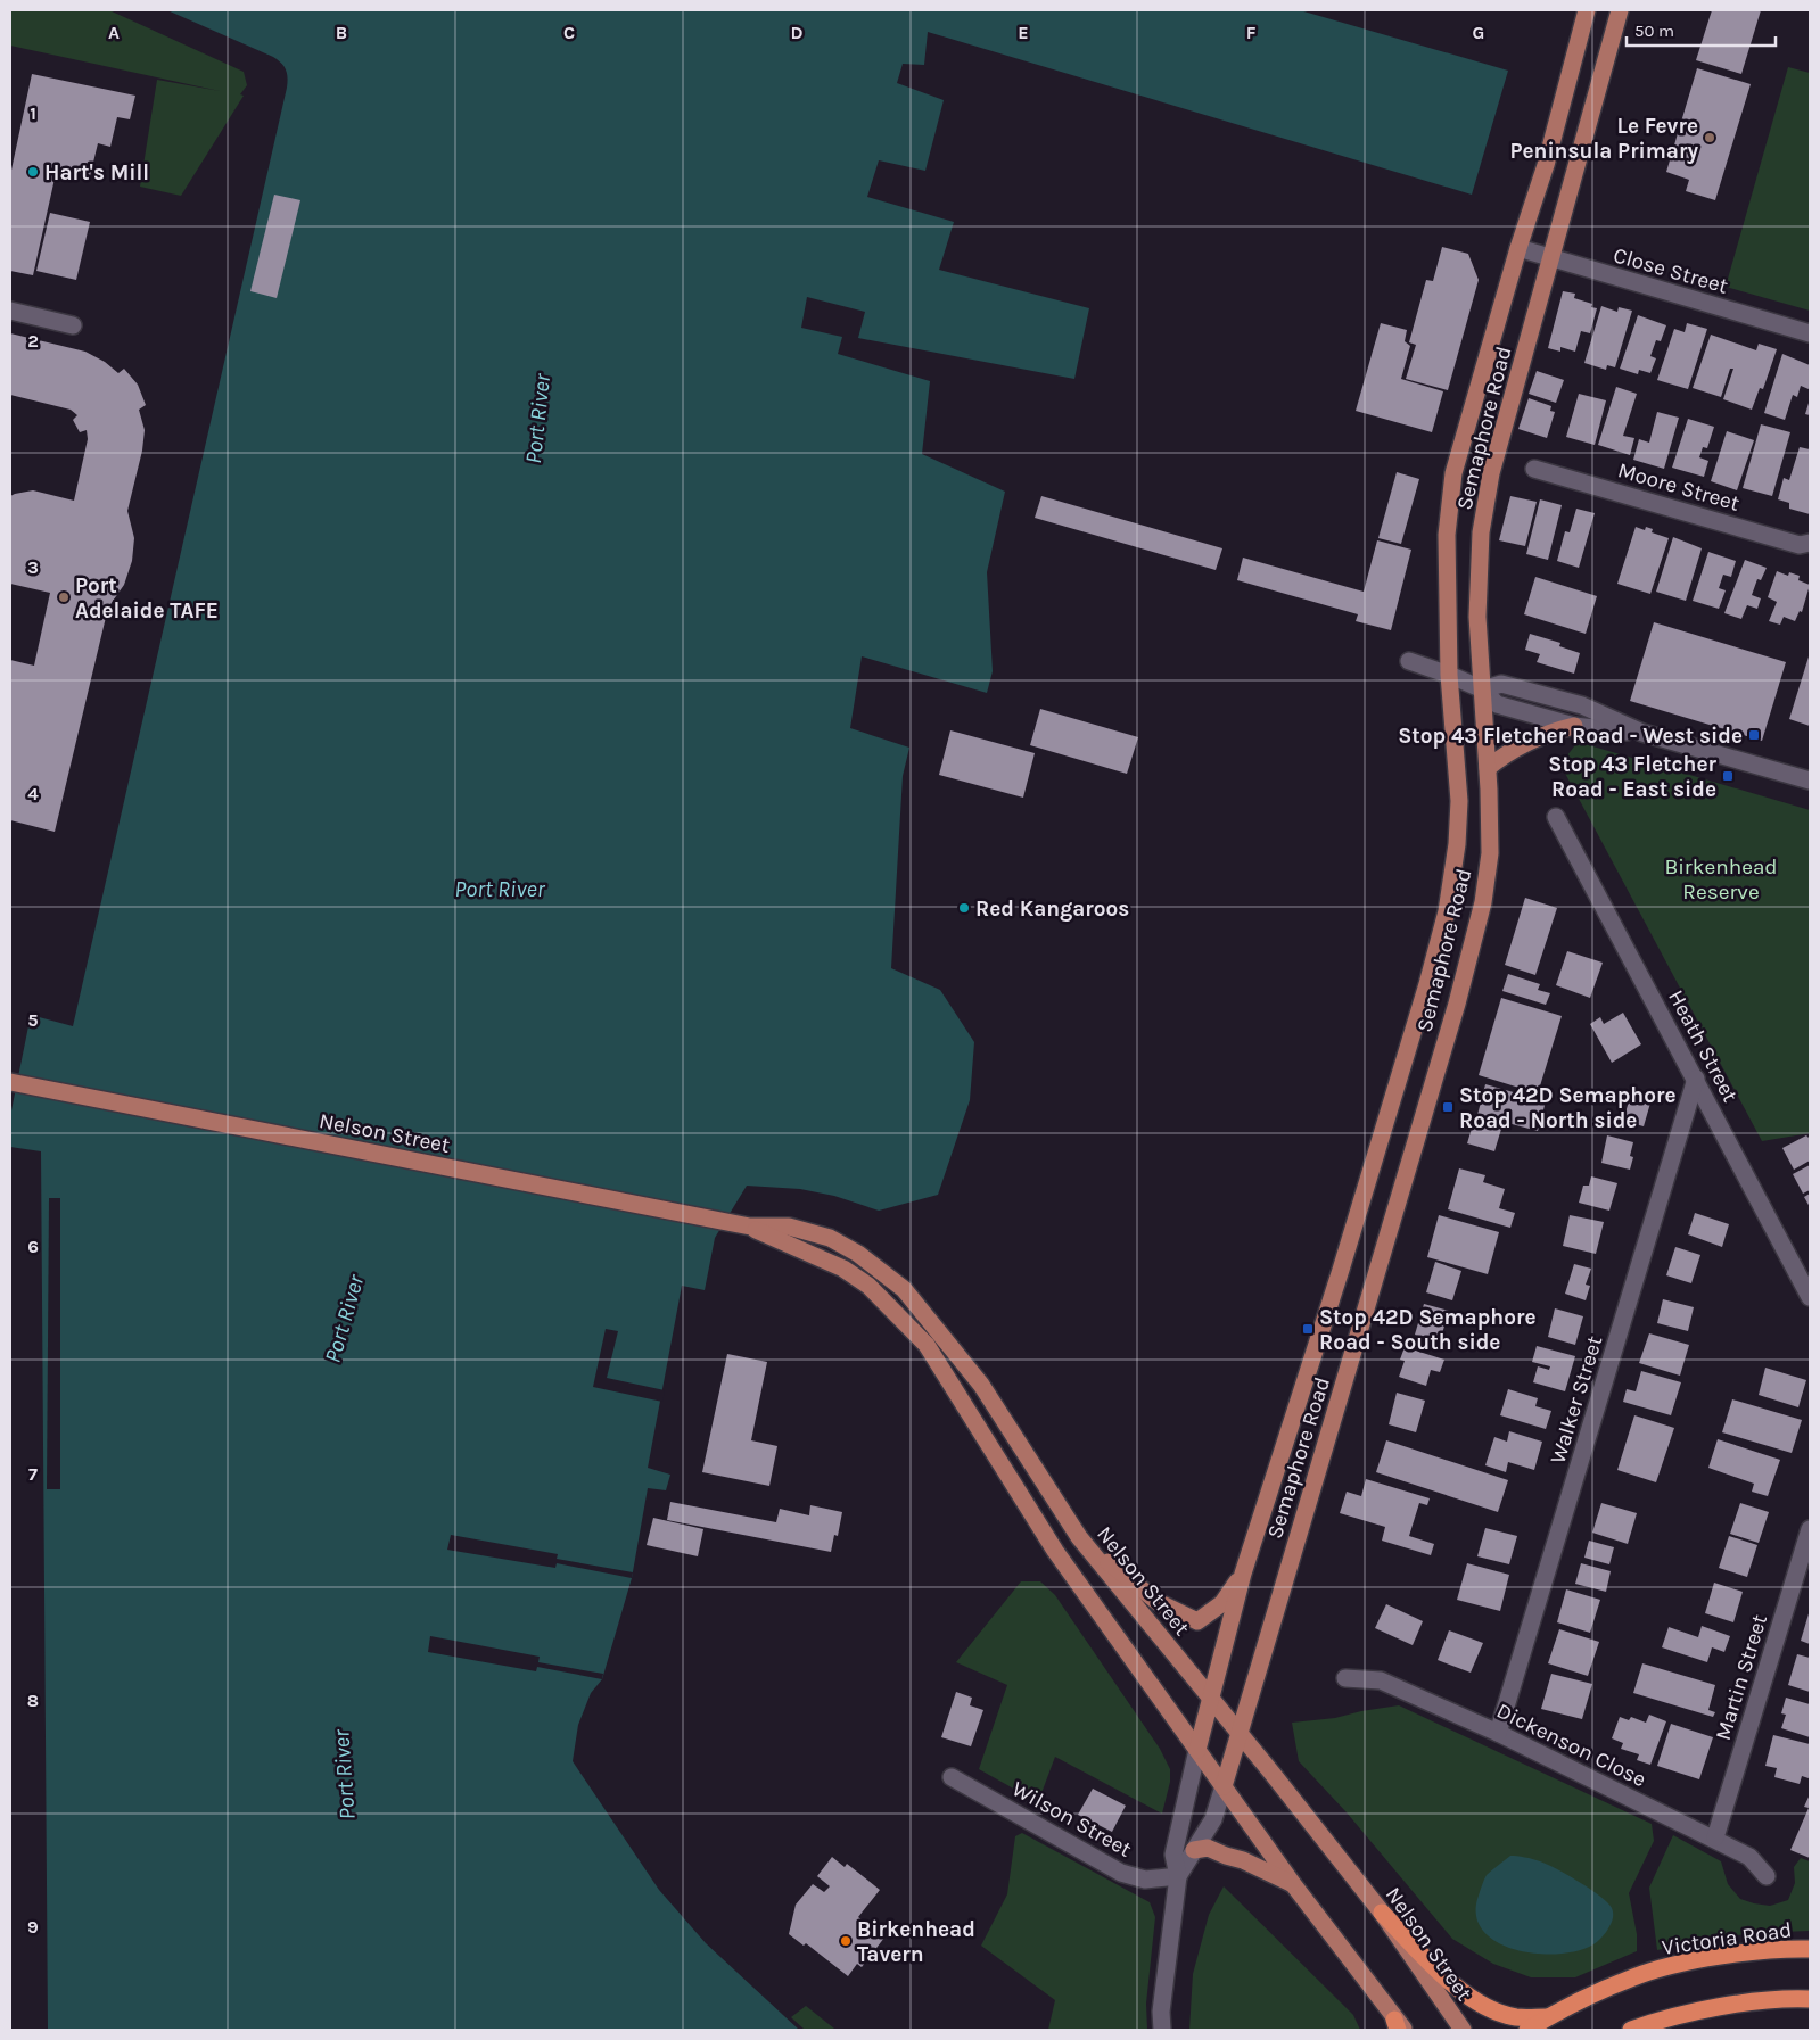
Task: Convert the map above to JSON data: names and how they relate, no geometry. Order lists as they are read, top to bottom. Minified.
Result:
{"streets":{"highway":["Victoria Road"],"main road":["Semaphore Road","Nelson Street"],"street":["Close Street","Moore Street","Heath Street","Walker Street","Martin Street","Dickenson Close","Wilson Street"]},"crossings":[["Close Street","Semaphore Road"],["Semaphore Road","Nelson Street"],["Semaphore Road","Wilson Street"],["Heath Street","Walker Street"],["Walker Street","Dickenson Close"],["Martin Street","Dickenson Close"]],"water":["Port River"],"parks":["Birkenhead Reserve"],"places":{"other":["Le Fevre Peninsula Primary","Hart's Mill","Port Adelaide TAFE","Red Kangaroos","Birkenhead Tavern"],"transit":["Stop 43 Fletcher Road - West side","Stop 43 Fletcher Road - East side","Stop 42D Semaphore Road - North side","Stop 42D Semaphore Road - South side"]},"scale_bar":"50 m","grid":{"columns":["A","B","C","D","E","F","G"],"rows":["1","2","3","4","5","6","7","8","9"]}}
